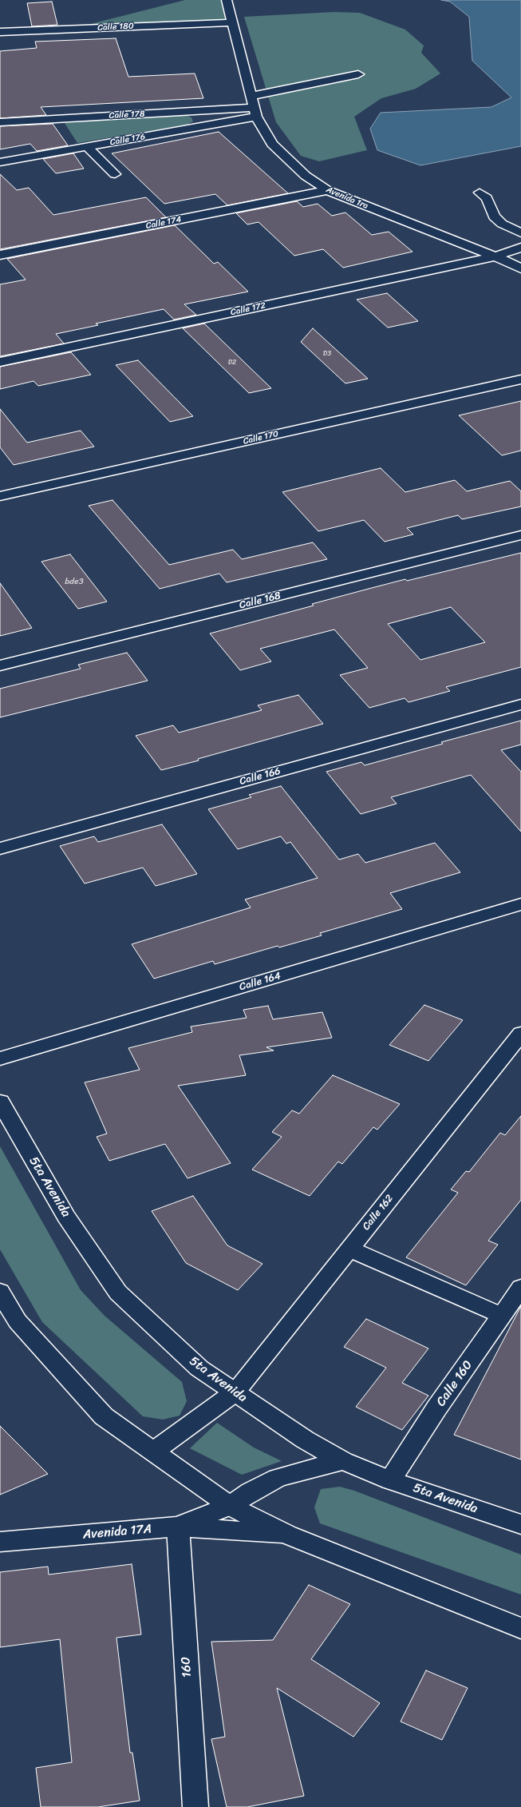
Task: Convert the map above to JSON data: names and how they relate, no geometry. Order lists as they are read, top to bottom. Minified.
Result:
{"streets":{"main road":["Calle 180","Calle 178","Calle 176","Avenida 1ra","Calle 174","Calle 172","Calle 170","Calle 168","Calle 166","Calle 164","5ta Avenida","Calle 162","Calle 160","Avenida 17A","160"]},"crossings":[["Calle 180","Avenida 1ra"],["Calle 178","Calle 176"],["Calle 178","Avenida 1ra"],["Calle 176","Avenida 1ra"],["Avenida 1ra","Calle 174"],["Avenida 1ra","Calle 172"],["5ta Avenida","Calle 162"],["5ta Avenida","Calle 160"],["5ta Avenida","Avenida 17A"],["Avenida 17A","160"]],"house_numbers":["D3","D2","bde3"]}
